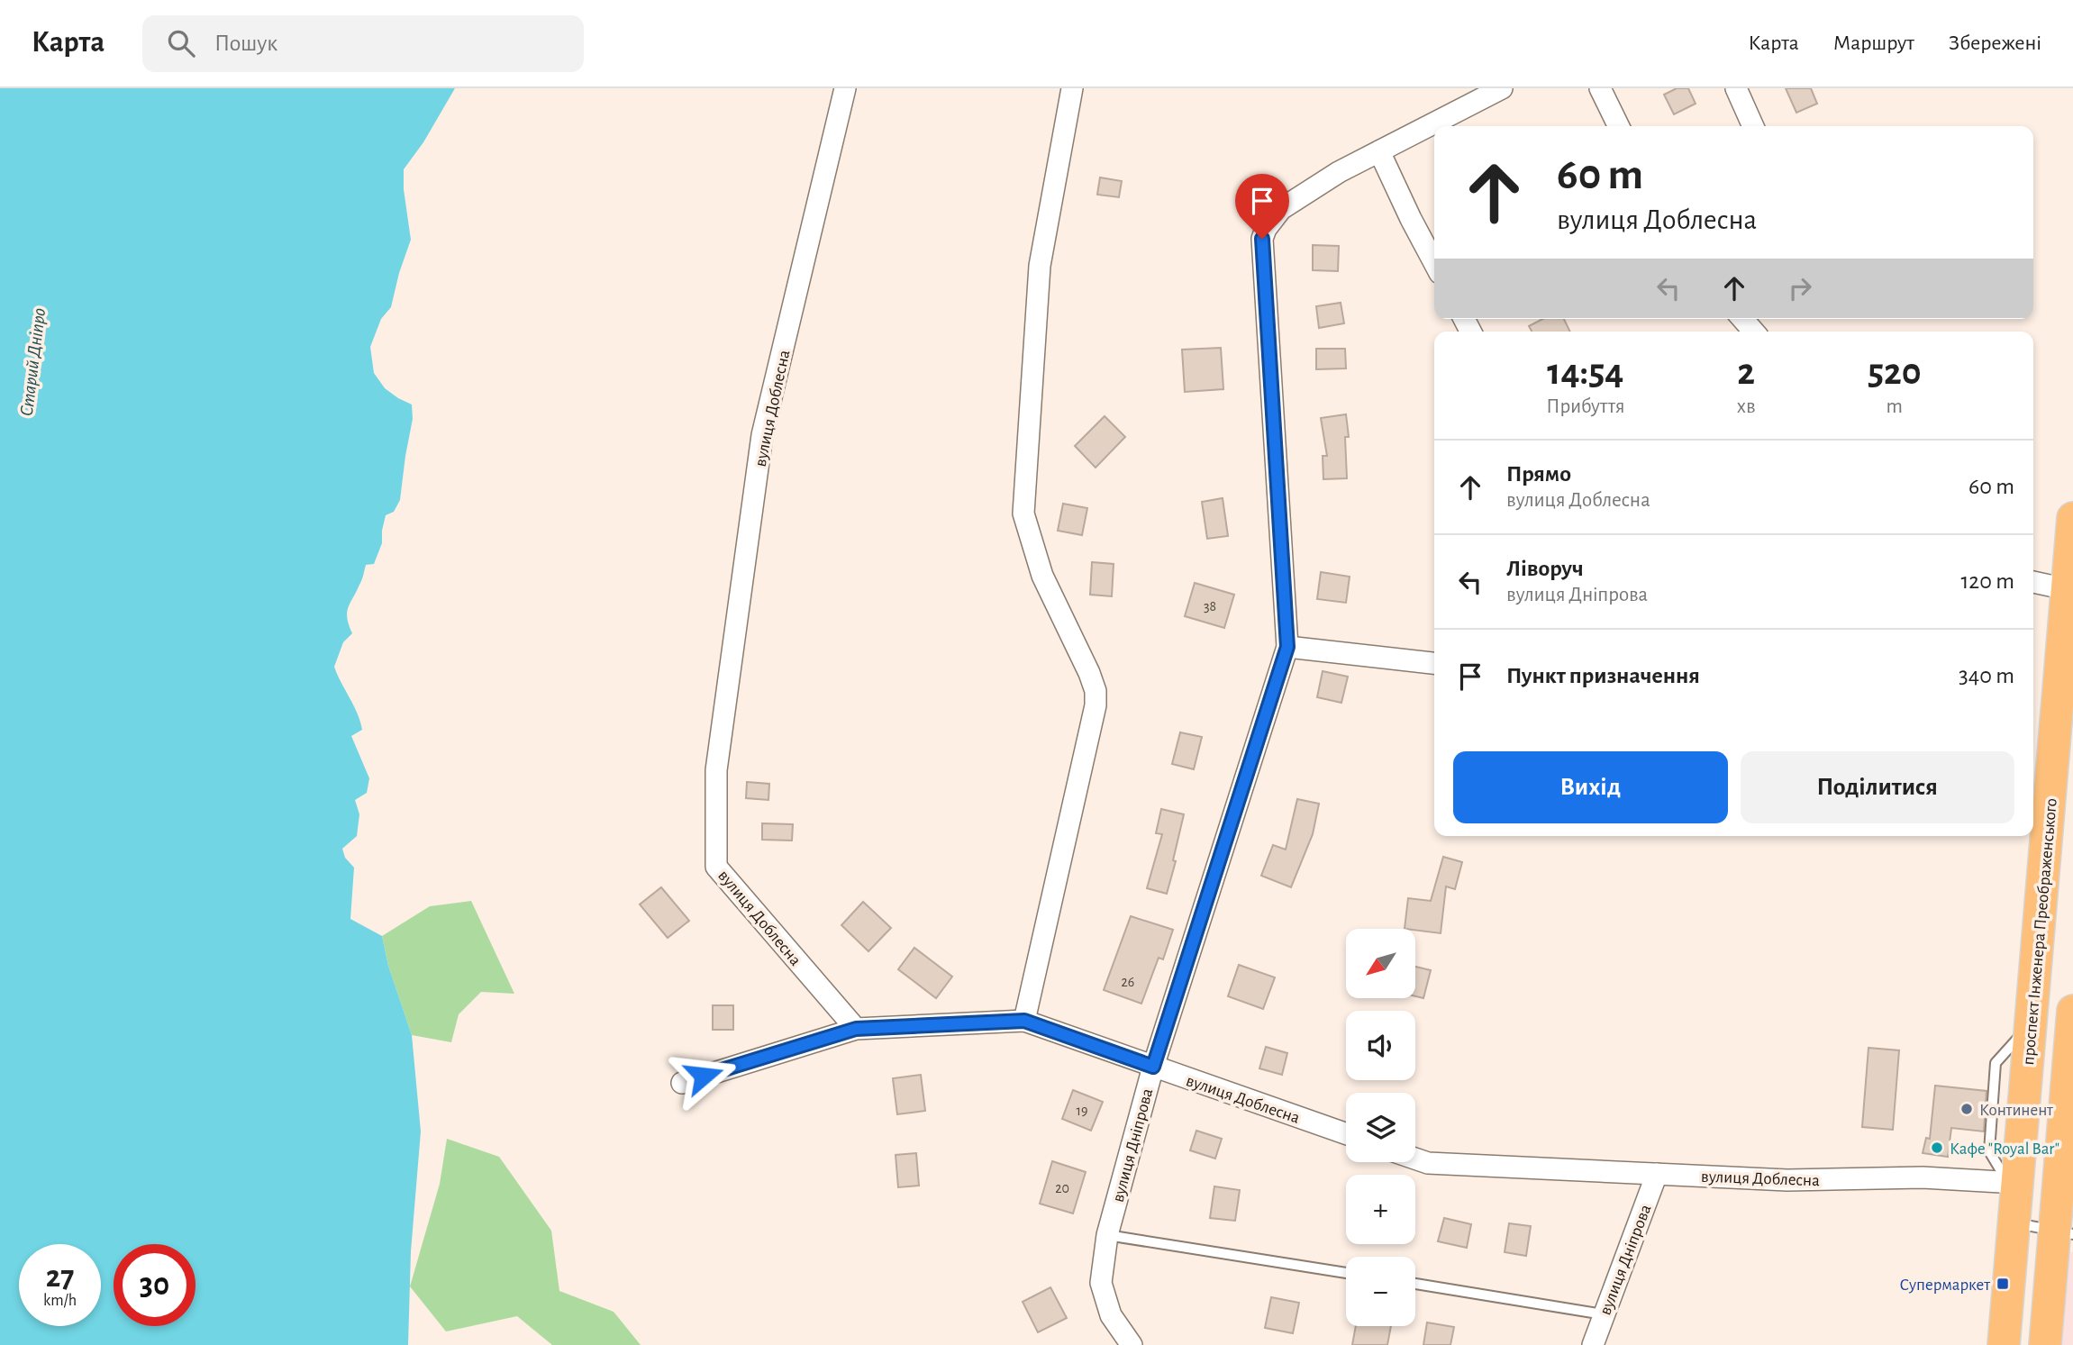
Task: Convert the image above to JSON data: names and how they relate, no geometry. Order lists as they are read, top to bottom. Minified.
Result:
{"streets":{"main road":["проспект Інженера Преображенського"],"street":["вулиця Доблесна","вулиця Дніпрова"]},"crossings":[["вулиця Доблесна","проспект Інженера Преображенського"],["вулиця Доблесна","вулиця Дніпрова"]],"water":["Старий Дніпро"],"places":{"other":["Континент","Кафе \"Royal Bar\""],"transit":["Супермаркет"]},"house_numbers":["38","26","19","20"],"north":"bottom left","page":{"header":"Карта","search":"Пошук","nav":["Карта","Маршрут","Збережені"],"turn":["60 m","вулиця Доблесна"],"eta":["14:54","Прибуття","2","хв","520","m"],"list":[{"name":"Прямо","note":"вулиця Доблесна","value":"60 m"},{"name":"Ліворуч","note":"вулиця Дніпрова","value":"120 m"},{"name":"Пункт призначення","value":"340 m"}],"buttons":["Вихід","Поділитися"],"map_buttons":["+","−"],"speed":"27 km/h","limit":"30"}}
